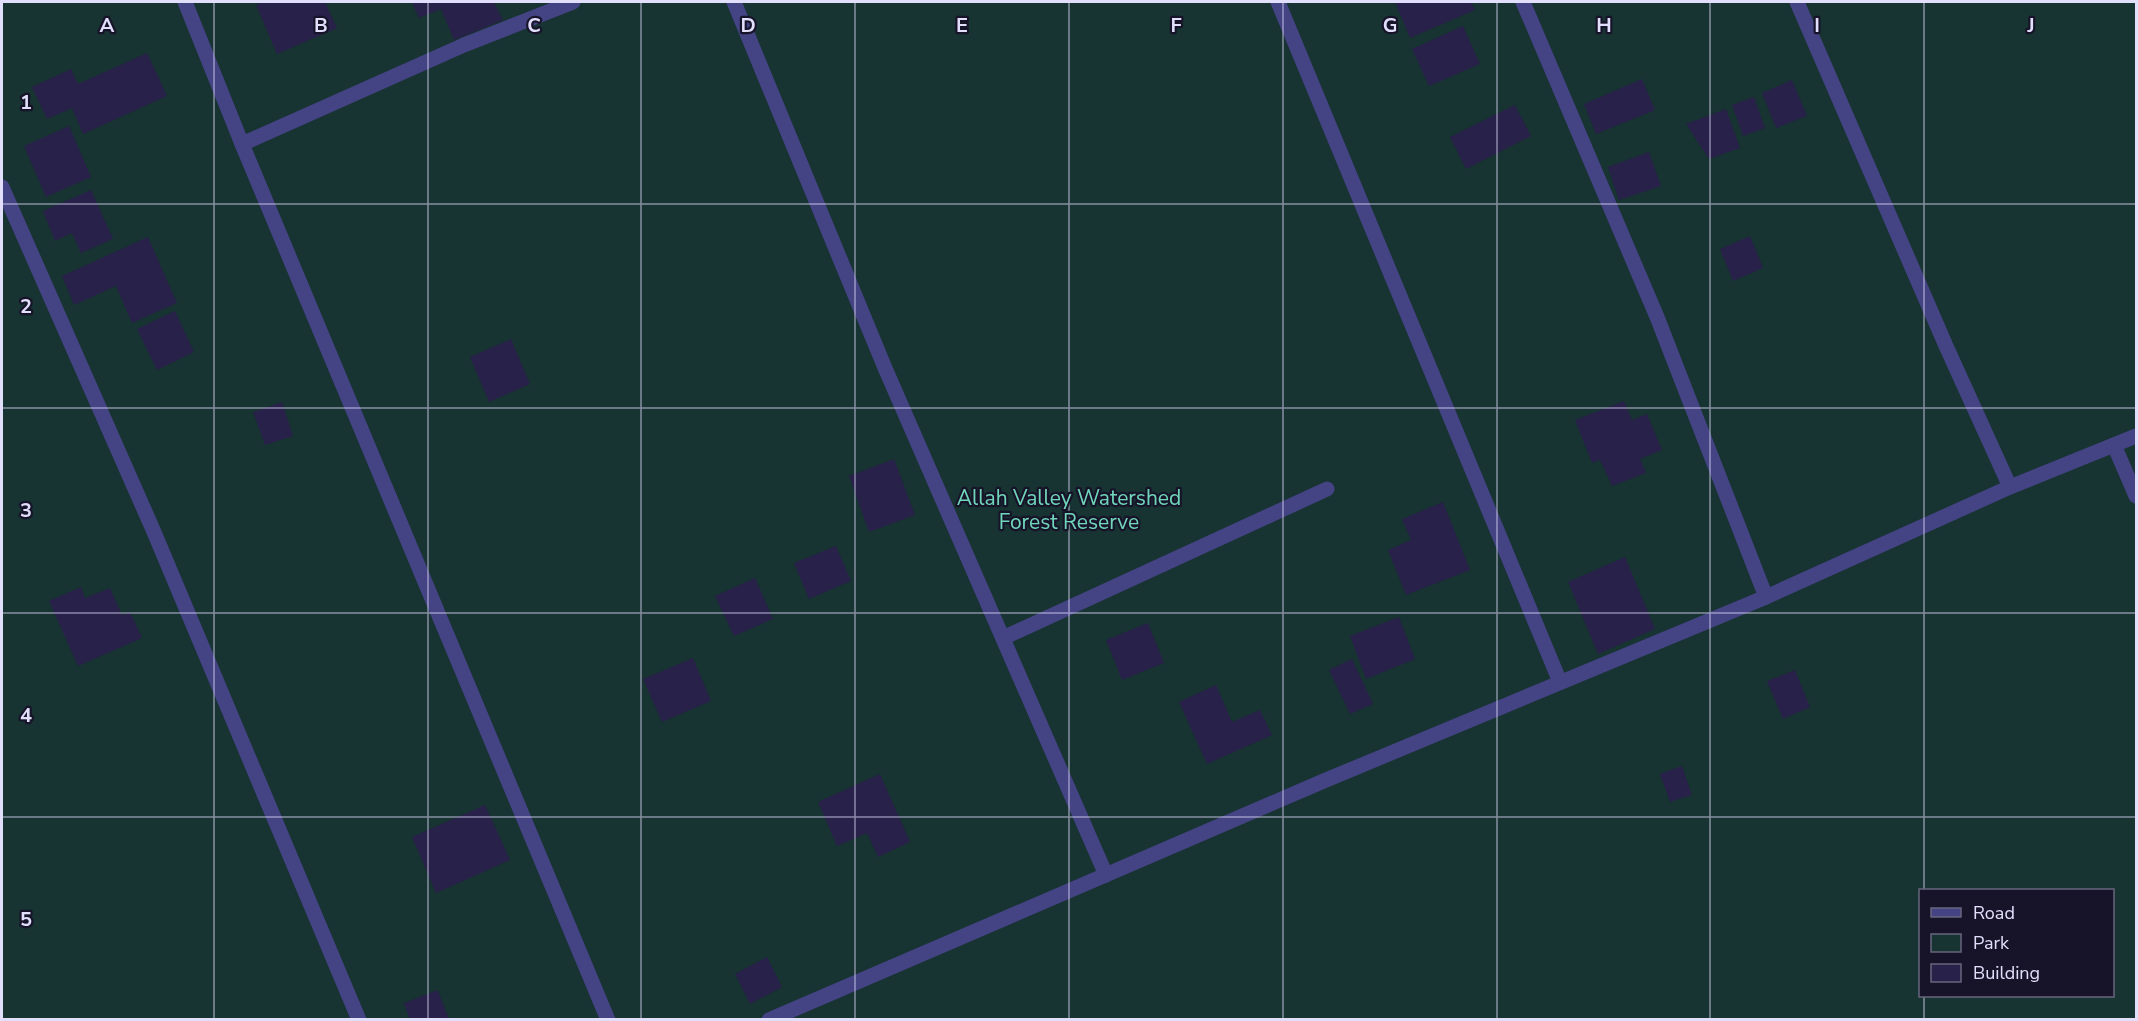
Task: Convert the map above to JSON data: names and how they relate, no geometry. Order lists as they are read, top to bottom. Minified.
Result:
{"parks":["Allah Valley Watershed Forest Reserve"],"legend":["Road","Park","Building"],"grid":{"columns":["A","B","C","D","E","F","G","H","I","J"],"rows":["1","2","3","4","5"]}}
